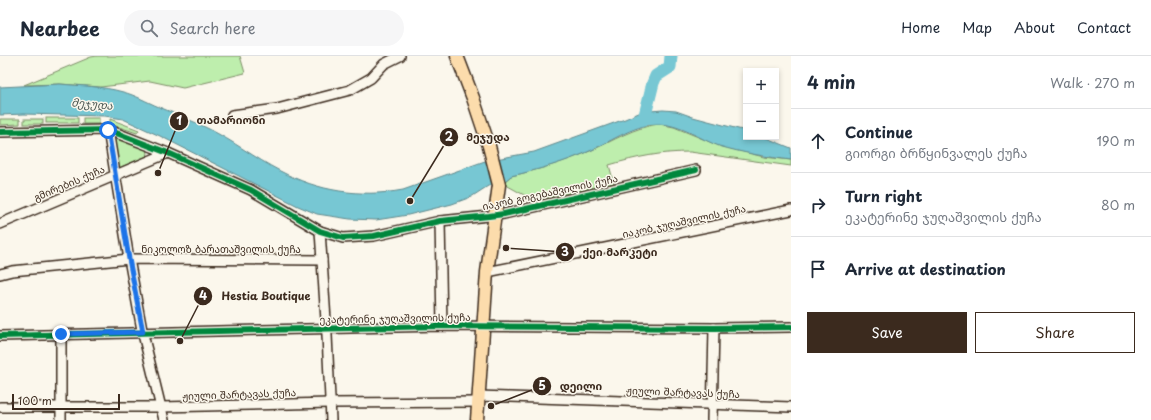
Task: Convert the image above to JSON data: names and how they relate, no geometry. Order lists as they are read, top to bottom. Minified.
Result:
{"streets":{"street":["გმირების ქუჩა","იაკობ გოგებაშვილის ქუჩა","იაკობ ჯუღაშვილის ქუჩა","ნიკოლოზ ბარათაშვილის ქუჩა","ეკატერინე ჯუღაშვილის ქუჩა","ჟიული შარტავას ქუჩა"]},"crossings":[["გმირების ქუჩა","იაკობ გოგებაშვილის ქუჩა"]],"water":["მეჯუდა"],"places":["თამარიონი","მეჯუდა","ქეი მარკეტი","Hestia Boutique","დეილი"],"scale_bar":"100 m","page":{"header":"Nearbee","search":"Search here","nav":["Home","Map","About","Contact"],"heading":["4 min","Walk · 270 m"],"map_buttons":["+","−"],"list":[["Continue","გიორგი ბრწყინვალეს ქუჩა","190 m"],["Turn right","ეკატერინე ჯუღაშვილის ქუჩა","80 m"],"Arrive at destination"],"buttons":["Save","Share"],"scale":"100 m"}}
